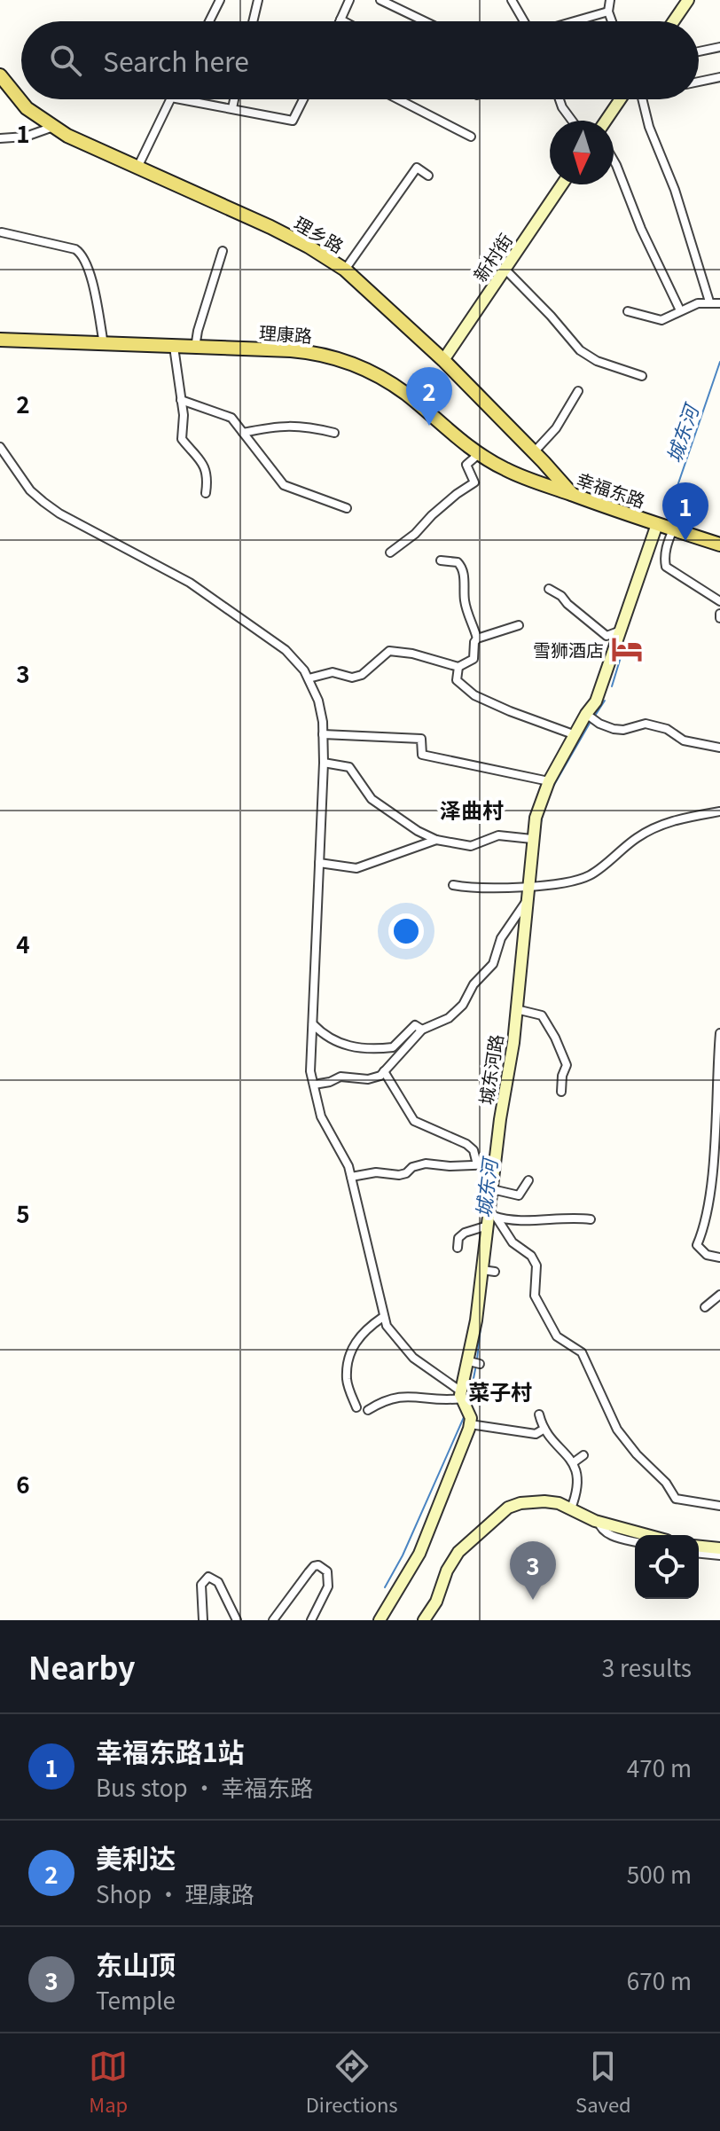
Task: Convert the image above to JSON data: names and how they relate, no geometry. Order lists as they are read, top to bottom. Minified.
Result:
{"streets":{"main road":["理乡路","理康路","幸福东路"],"street":["新村街","城东河路"]},"crossings":[["理乡路","新村街"],["理乡路","幸福东路"],["理康路","幸福东路"],["幸福东路","城东河路"]],"districts":["泽曲村","菜子村"],"water":["城东河"],"places":{"hotel":["雪狮酒店"]},"north":"bottom","page":{"search":"Search here","pins":["2","1","3"],"heading":["Nearby","3 results"],"list":[{"mark":"1","name":"幸福东路1站","note":"Bus stop · 幸福东路","value":"470 m"},{"mark":"2","name":"美利达","note":"Shop · 理康路","value":"500 m"},{"mark":"3","name":"东山顶","note":"Temple","value":"670 m"}],"nav":["Map","Directions","Saved"]},"grid":{"rows":["1","2","3","4","5","6"]}}
